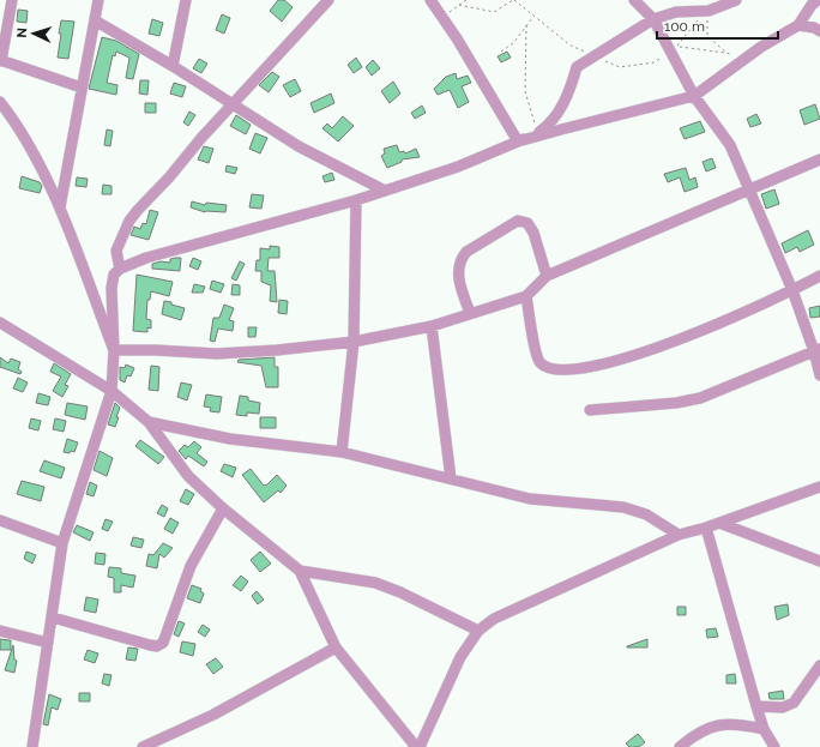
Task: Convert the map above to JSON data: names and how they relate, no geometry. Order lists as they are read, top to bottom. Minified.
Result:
{"scale_bar":"100 m","north":"left"}
